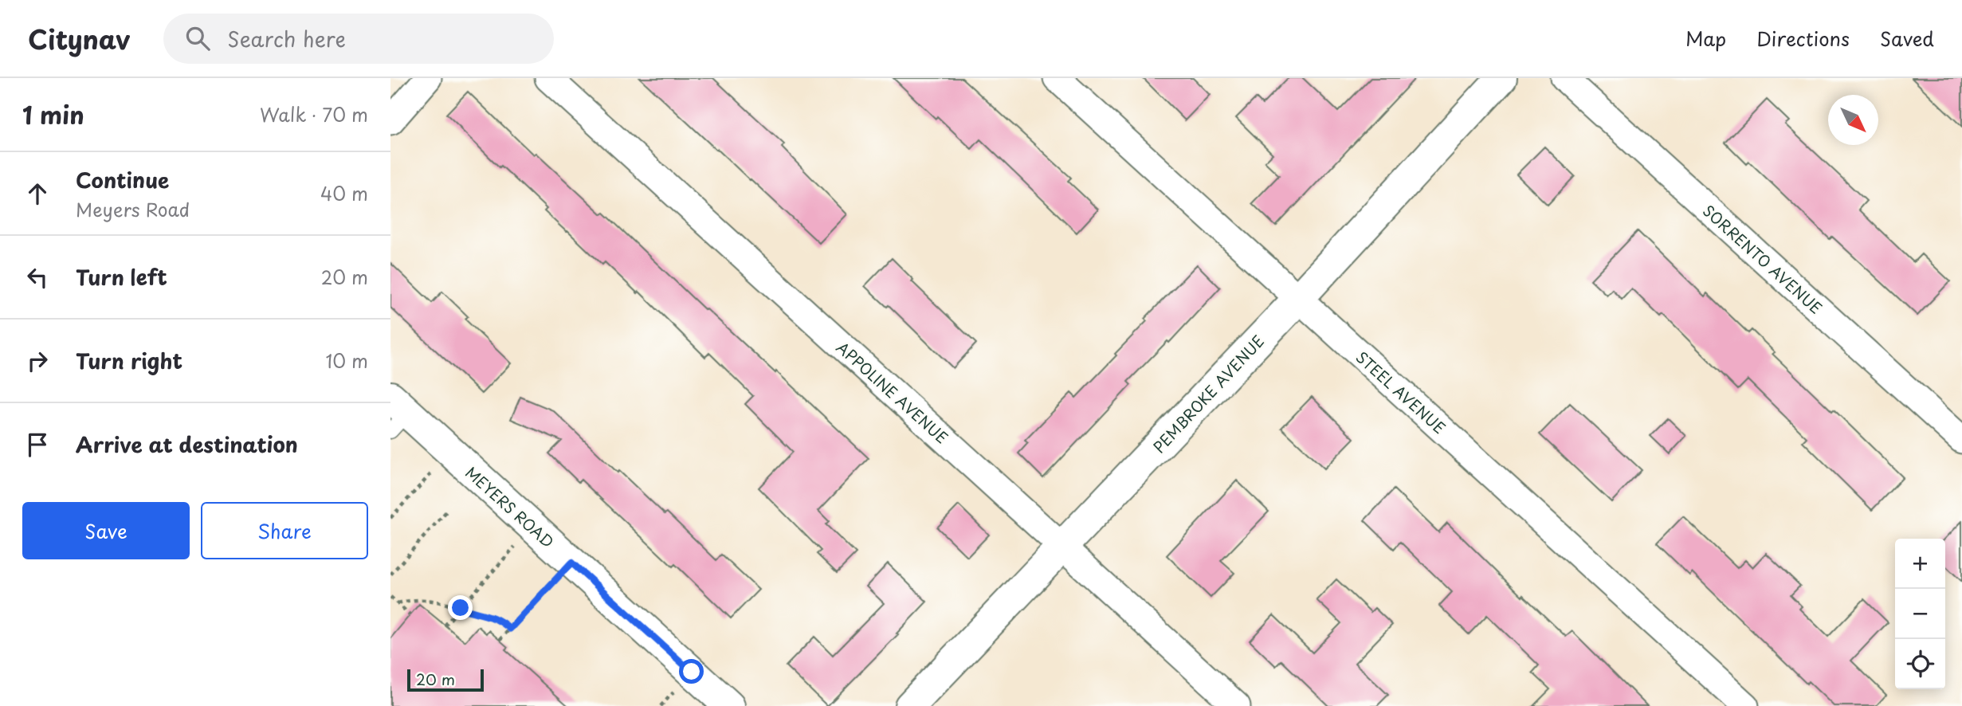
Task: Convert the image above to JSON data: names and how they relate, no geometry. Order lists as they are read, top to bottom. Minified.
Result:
{"streets":{"street":["SORRENTO AVENUE","APPOLINE AVENUE","STEEL AVENUE","PEMBROKE AVENUE","MEYERS ROAD"]},"crossings":[["APPOLINE AVENUE","PEMBROKE AVENUE"],["STEEL AVENUE","PEMBROKE AVENUE"]],"scale_bar":"20 m","north":"bottom right","page":{"header":"Citynav","search":"Search here","nav":["Map","Directions","Saved"],"heading":["1 min","Walk · 70 m"],"list":[["Continue","Meyers Road","40 m"],["Turn left","20 m"],["Turn right","10 m"],"Arrive at destination"],"buttons":["Save","Share"],"map_buttons":["+","−"],"scale":"20 m"}}
